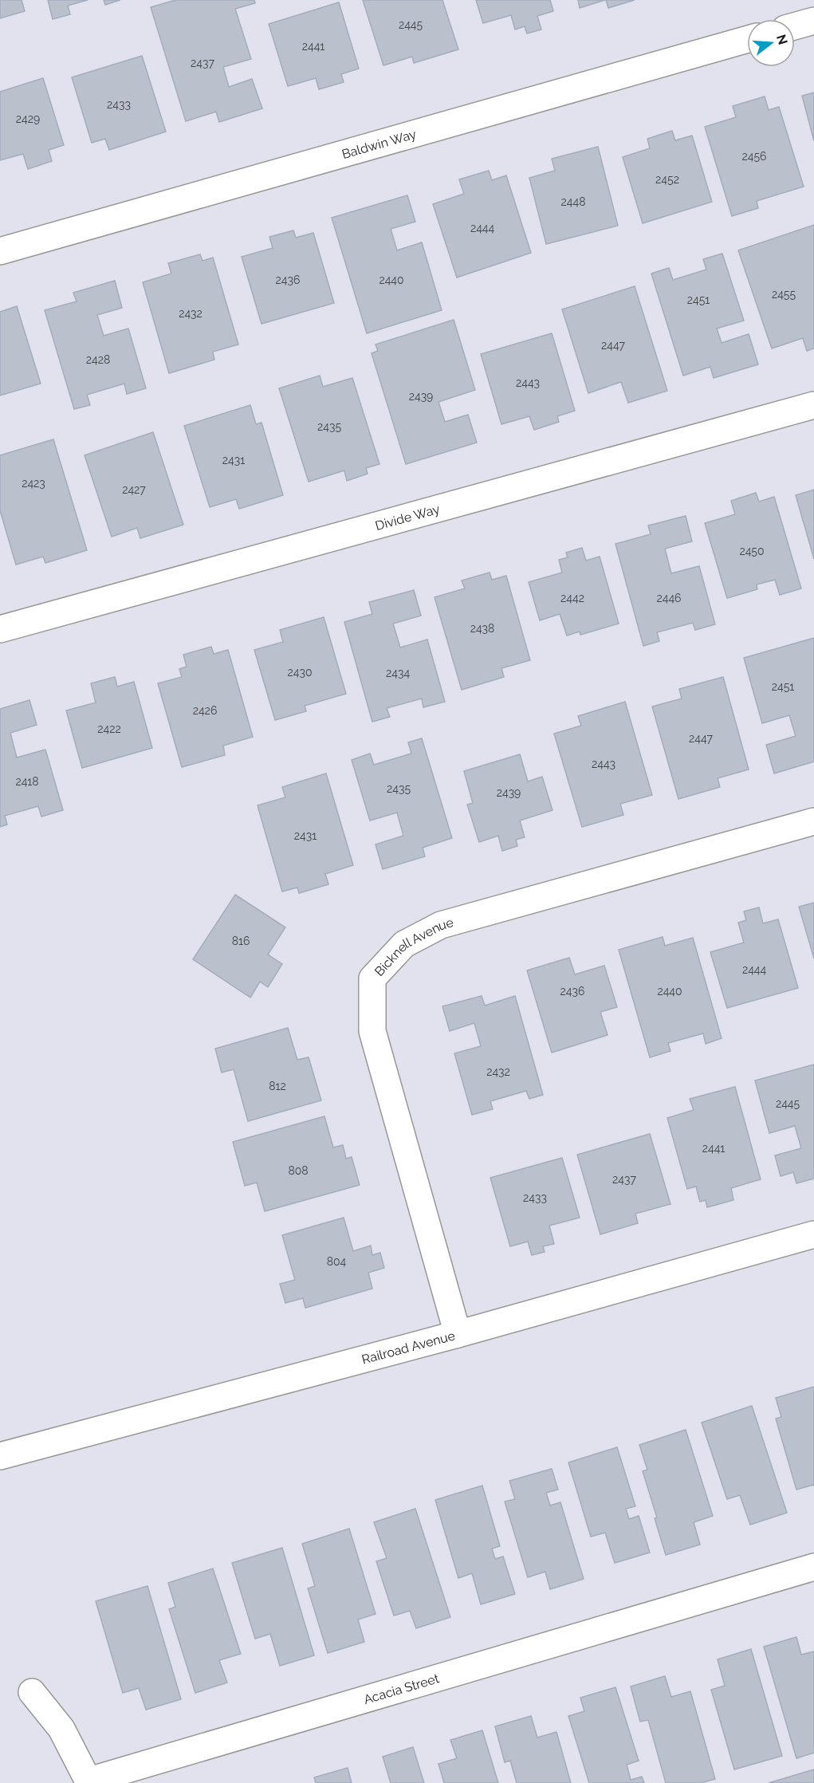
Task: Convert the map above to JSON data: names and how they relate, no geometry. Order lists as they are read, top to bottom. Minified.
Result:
{"streets":{"street":["Baldwin Way","Divide Way","Bicknell Avenue","Railroad Avenue","Acacia Street"]},"crossings":[["Bicknell Avenue","Railroad Avenue"]],"house_numbers":["2445","2441","2437","2433","2429","2456","2452","2448","2444","2436","2440","2455","2451","2432","2447","2428","2443","2439","2435","2431","2423","2427","2450","2442","2446","2438","2430","2434","2451","2426","2422","2447","2443","2418","2435","2439","2431","816","2444","2436","2440","2432","812","2445","2441","808","2437","2433","804"],"north":"right"}
